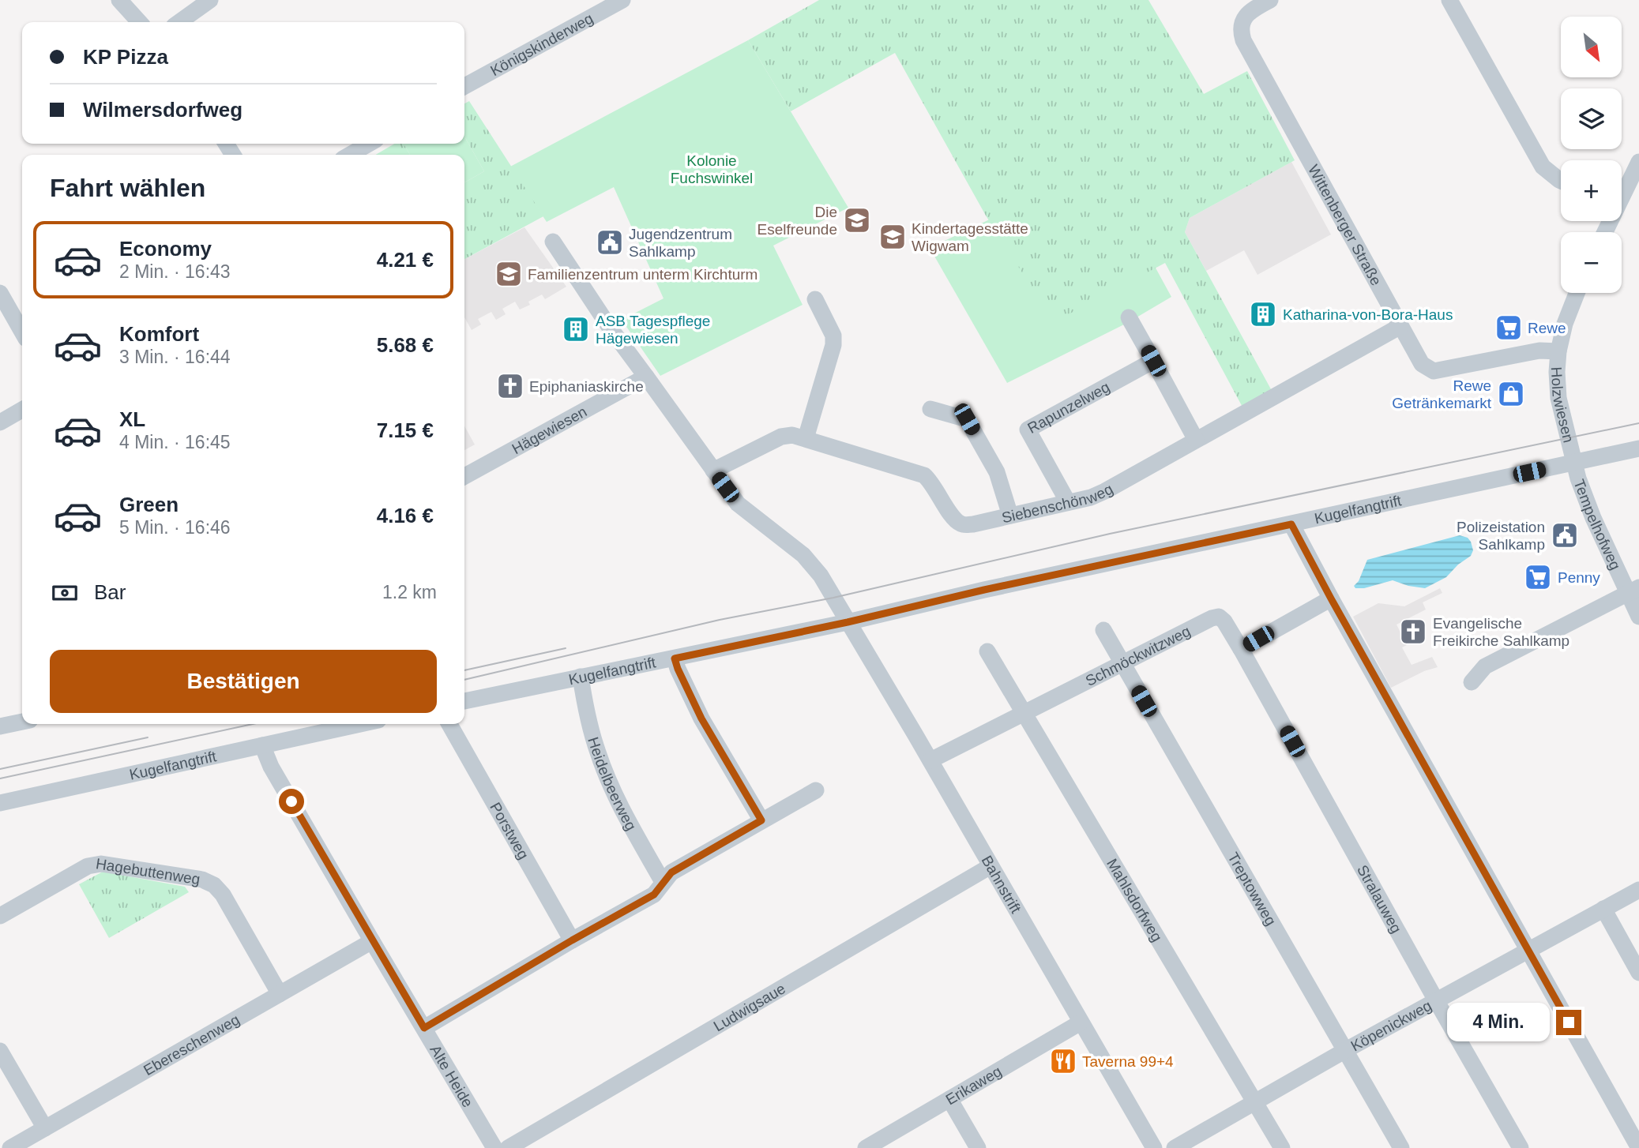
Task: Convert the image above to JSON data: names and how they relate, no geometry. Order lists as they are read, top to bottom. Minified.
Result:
{"streets":{"street":["Königskinderweg","Wittenberger Straße","Holzwiesen","Rapunzelweg","Hägewiesen","Siebenschönweg","Kugelfangtrift","Tempelhofweg","Schmöckwitzweg","Heidelbeerweg","Porstweg","Hagebuttenweg","Bahnstrift","Treptowweg","Stralauweg","Mahlsdorfweg","Ludwigsaue","Köpenickweg","Ebereschenweg","Alte Heide","Erikaweg"]},"crossings":[["Wittenberger Straße","Holzwiesen"],["Wittenberger Straße","Siebenschönweg"],["Holzwiesen","Kugelfangtrift"],["Holzwiesen","Tempelhofweg"],["Rapunzelweg","Siebenschönweg"],["Kugelfangtrift","Tempelhofweg"],["Kugelfangtrift","Heidelbeerweg"],["Kugelfangtrift","Bahnstrift"],["Kugelfangtrift","Alte Heide"],["Schmöckwitzweg","Bahnstrift"],["Schmöckwitzweg","Treptowweg"],["Schmöckwitzweg","Stralauweg"],["Schmöckwitzweg","Mahlsdorfweg"],["Hagebuttenweg","Ebereschenweg"],["Bahnstrift","Ludwigsaue"],["Bahnstrift","Erikaweg"],["Treptowweg","Köpenickweg"],["Stralauweg","Köpenickweg"],["Mahlsdorfweg","Köpenickweg"],["Ebereschenweg","Alte Heide"]],"parks":["Kolonie Fuchswinkel"],"places":{"school or university":["Die Eselfreunde","Kindertagesstätte Wigwam","Familienzentrum unterm Kirchturm"],"public building":["Jugendzentrum Sahlkamp","Polizeistation Sahlkamp"],"building":["Katharina-von-Bora-Haus","ASB Tagespflege Hägewiesen"],"supermarket":["Rewe","Penny"],"church":["Epiphaniaskirche","Evangelische Freikirche Sahlkamp"],"shop":["Rewe Getränkemarkt"],"restaurant":["Taverna 99+4"]},"north":"bottom right","page":{"map_buttons":["+","−"],"banner":["KP Pizza","Wilmersdorfweg"],"heading":"Fahrt wählen","list":[{"name":"Economy","note":"2 Min. · 16:43","value":"4.21 €"},{"name":"Komfort","note":"3 Min. · 16:44","value":"5.68 €"},{"name":"XL","note":"4 Min. · 16:45","value":"7.15 €"},{"name":"Green","note":"5 Min. · 16:46","value":"4.16 €"}],"pay":["Bar","1.2 km"],"buttons":"Bestätigen","bubble":"4 Min."}}
